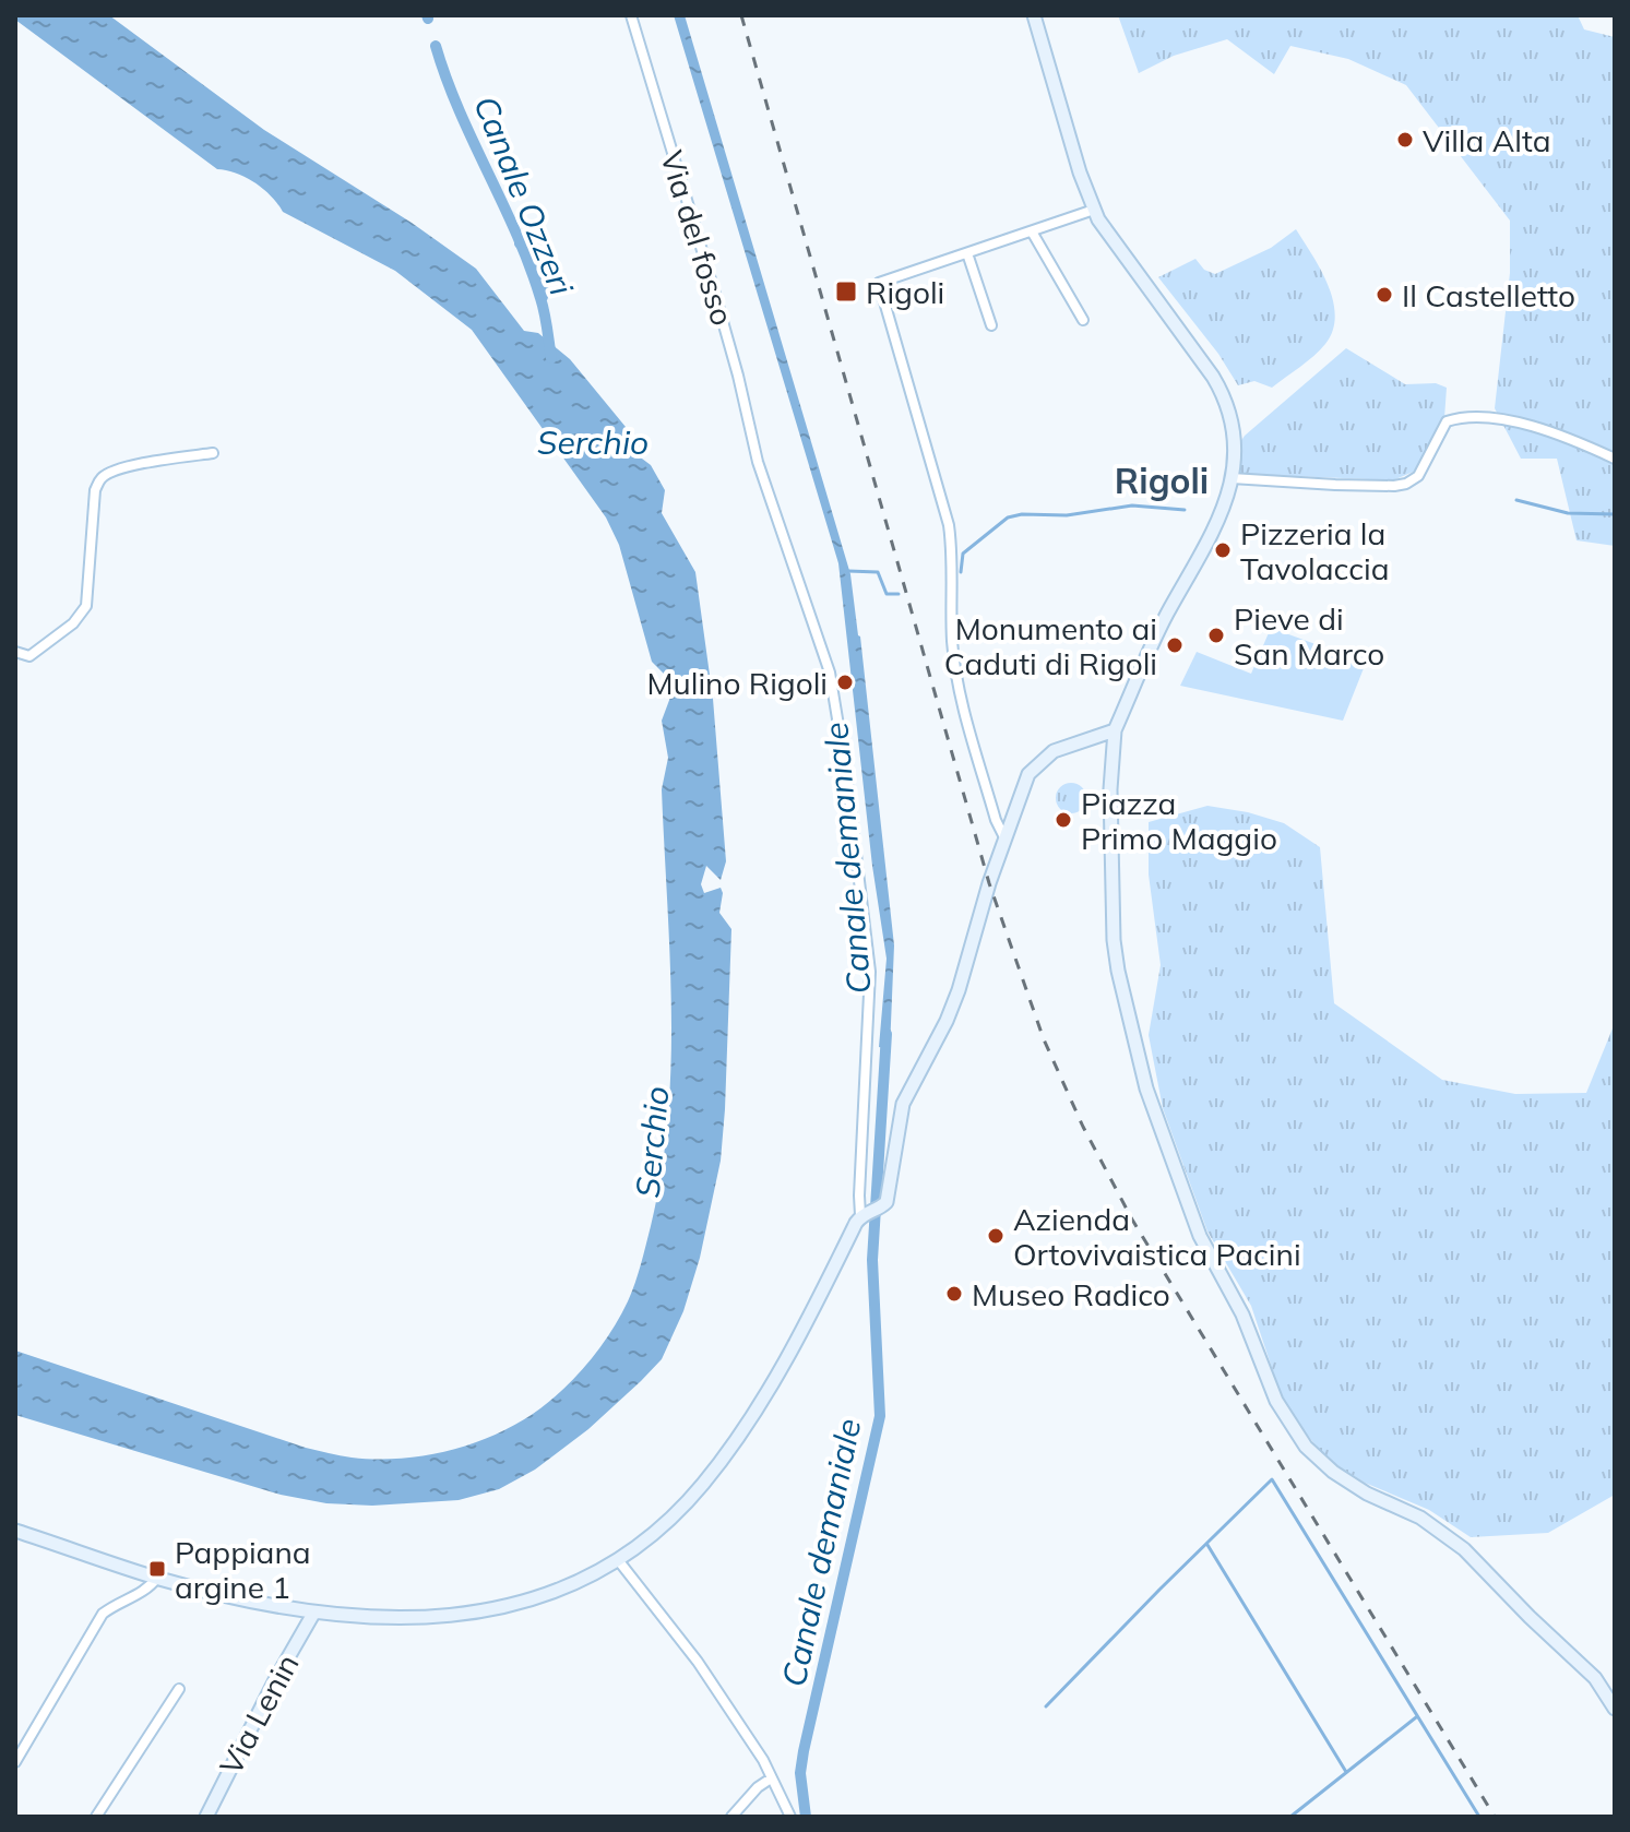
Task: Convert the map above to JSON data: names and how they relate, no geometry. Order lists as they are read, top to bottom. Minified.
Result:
{"streets":{"main road":["Via Lenin"],"street":["Via del fosso"]},"districts":["Rigoli"],"water":["Canale Ozzeri","Serchio","Canale demaniale"],"places":{"other":["Villa Alta","Il Castelletto","Pizzeria la Tavolaccia","Pieve di San Marco","Monumento ai Caduti di Rigoli","Mulino Rigoli","Piazza Primo Maggio","Azienda Ortovivaistica Pacini","Museo Radico"],"transit":["Rigoli","Pappiana argine 1"]}}
